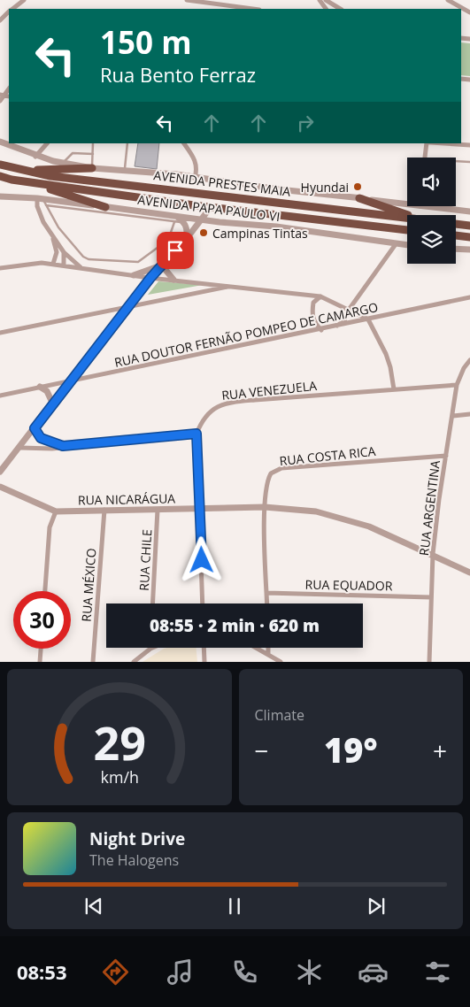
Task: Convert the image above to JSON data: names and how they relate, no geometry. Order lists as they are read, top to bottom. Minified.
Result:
{"streets":{"highway":["AVENIDA PRESTES MAIA"],"street":["AVENIDA PAPA PAULO VI","RUA DOUTOR FERNÃO POMPEO DE CAMARGO","RUA VENEZUELA","RUA COSTA RICA","RUA NICARÁGUA","RUA ARGENTINA","RUA CHILE","RUA MÉXICO","RUA EQUADOR"]},"crossings":[["RUA VENEZUELA","RUA ARGENTINA"],["RUA COSTA RICA","RUA NICARÁGUA"],["RUA COSTA RICA","RUA ARGENTINA"],["RUA COSTA RICA","RUA EQUADOR"],["RUA NICARÁGUA","RUA ARGENTINA"],["RUA NICARÁGUA","RUA CHILE"],["RUA NICARÁGUA","RUA MÉXICO"],["RUA ARGENTINA","RUA EQUADOR"]],"places":["Hyundai","Campinas Tintas"],"page":{"turn":["150 m","Rua Bento Ferraz"],"limit":"30","trip":"08:55 · 2 min · 620 m","tile":"Climate","heat":["−","19°","+"],"song":["Night Drive","The Halogens"],"tabs":"08:53","gauge":["29","km/h"]}}
